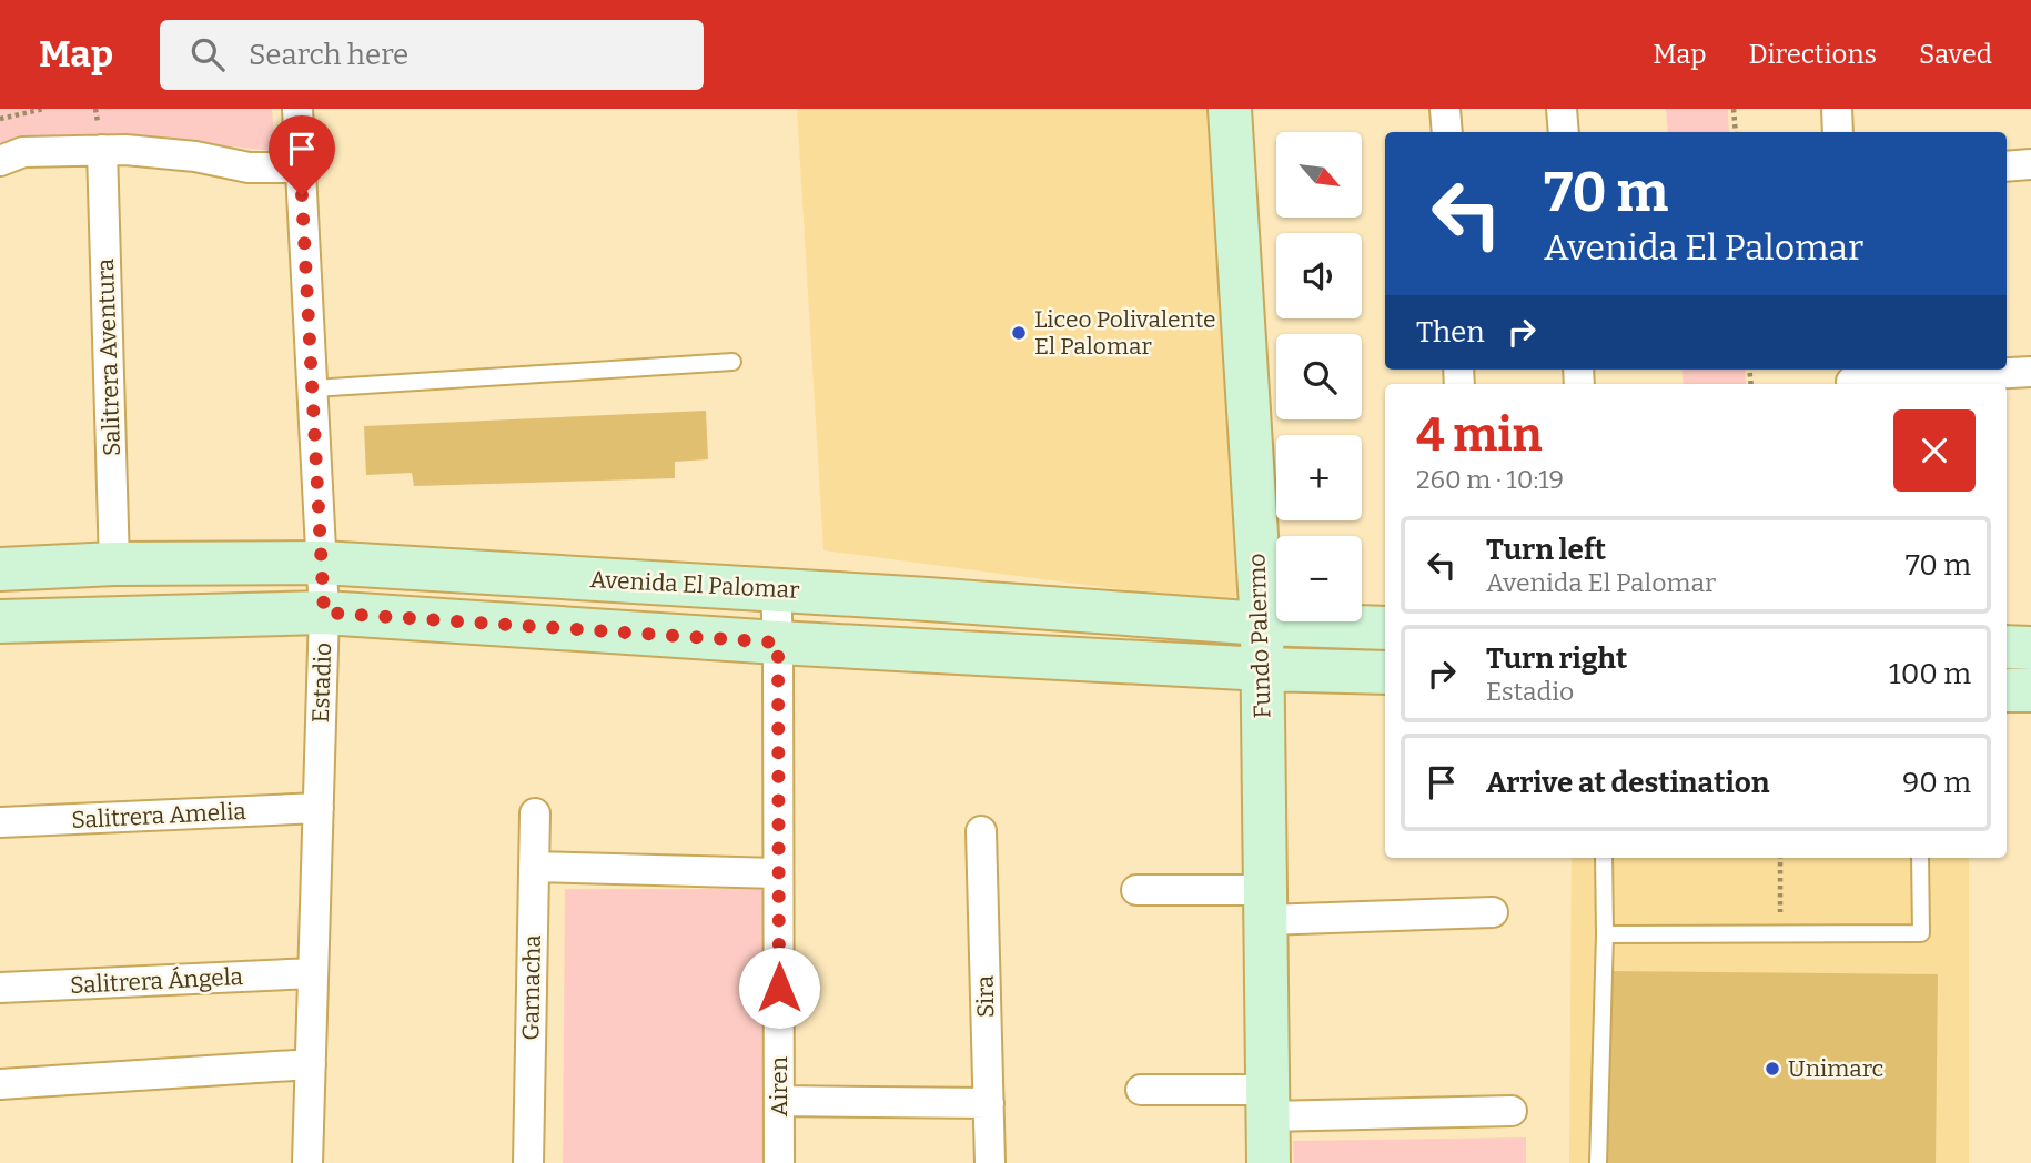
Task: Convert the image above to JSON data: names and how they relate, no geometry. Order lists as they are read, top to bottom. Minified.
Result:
{"streets":{"street":["Salitrera Aventura","Avenida El Palomar","Fundo Palermo","Estadio","Salitrera Amelia","Salitrera Ángela","Garnacha","Sira","Airen"]},"crossings":[["Salitrera Aventura","Avenida El Palomar"],["Avenida El Palomar","Fundo Palermo"],["Avenida El Palomar","Estadio"],["Avenida El Palomar","Airen"],["Estadio","Salitrera Amelia"],["Estadio","Salitrera Ángela"]],"places":["Liceo Polivalente El Palomar","Unimarc"],"north":"bottom right","page":{"header":"Map","search":"Search here","nav":["Map","Directions","Saved"],"map_buttons":["+","−"],"turn":["70 m","Avenida El Palomar"],"then":"Then","heading":["4 min","260 m · 10:19"],"list":[{"name":"Turn left","note":"Avenida El Palomar","value":"70 m"},{"name":"Turn right","note":"Estadio","value":"100 m"},{"name":"Arrive at destination","value":"90 m"}]}}
